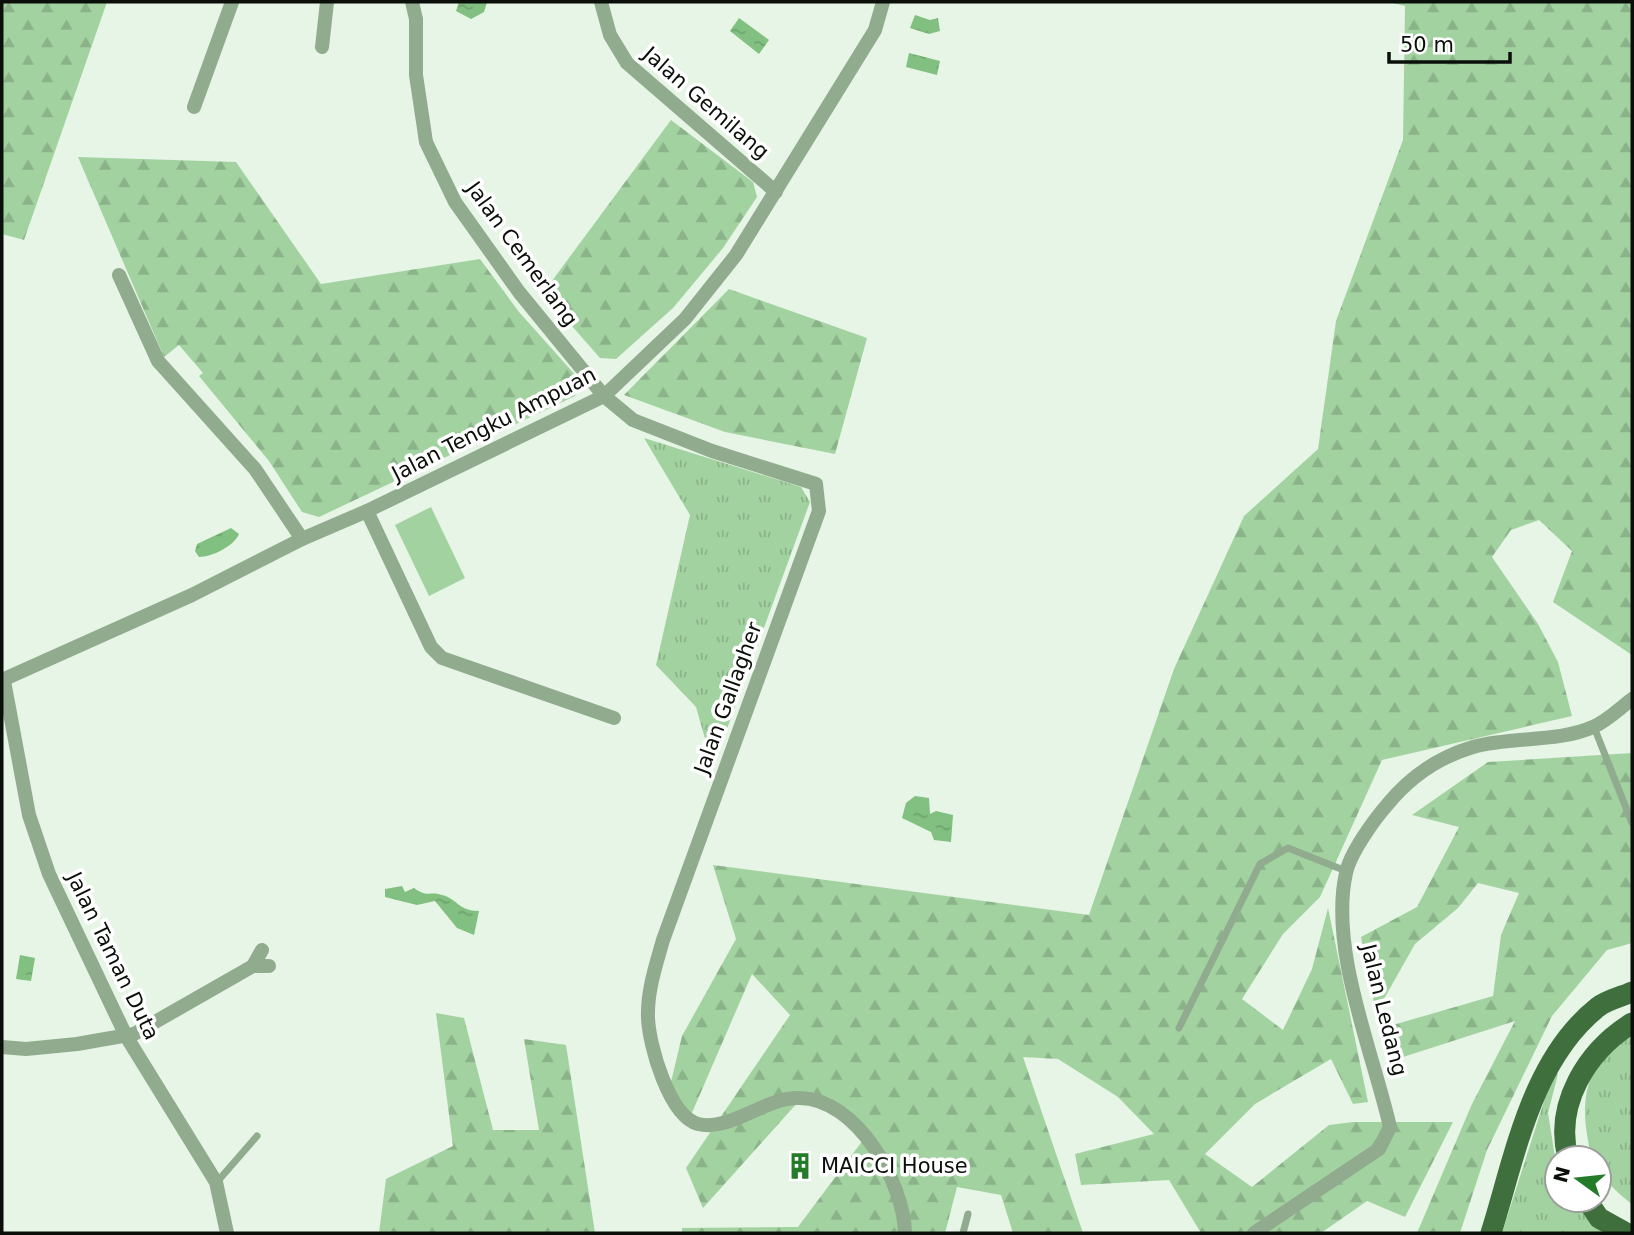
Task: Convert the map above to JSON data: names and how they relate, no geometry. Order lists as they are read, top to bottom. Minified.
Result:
{"streets":{"street":["Jalan Gemilang","Jalan Cemerlang","Jalan Tengku Ampuan","Jalan Gallagher","Jalan Taman Duta","Jalan Ledang"]},"crossings":[["Jalan Gemilang","Jalan Tengku Ampuan"],["Jalan Cemerlang","Jalan Tengku Ampuan"],["Jalan Cemerlang","Jalan Gallagher"],["Jalan Tengku Ampuan","Jalan Gallagher"],["Jalan Tengku Ampuan","Jalan Taman Duta"]],"places":{"building":["MAICCI House"]},"scale_bar":"50 m","north":"left"}
